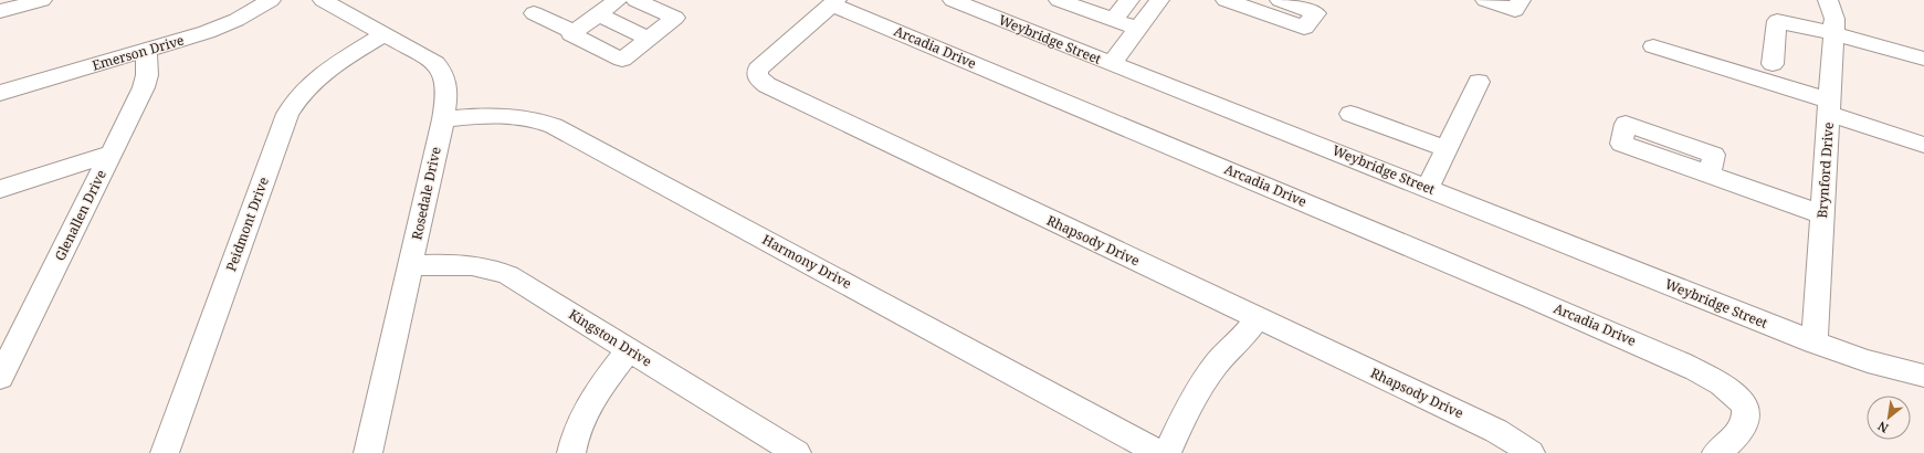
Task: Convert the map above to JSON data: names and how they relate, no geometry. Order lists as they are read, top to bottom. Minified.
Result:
{"streets":{"street":["Weybridge Street","Arcadia Drive","Emerson Drive","Brynford Drive","Rosedale Drive","Glenallen Drive","Peidmont Drive","Rhapsody Drive","Harmony Drive","Kingston Drive"]},"crossings":[["Weybridge Street","Brynford Drive"],["Arcadia Drive","Rhapsody Drive"],["Emerson Drive","Glenallen Drive"],["Rosedale Drive","Peidmont Drive"],["Rosedale Drive","Harmony Drive"],["Rosedale Drive","Kingston Drive"]],"north":"bottom left"}
